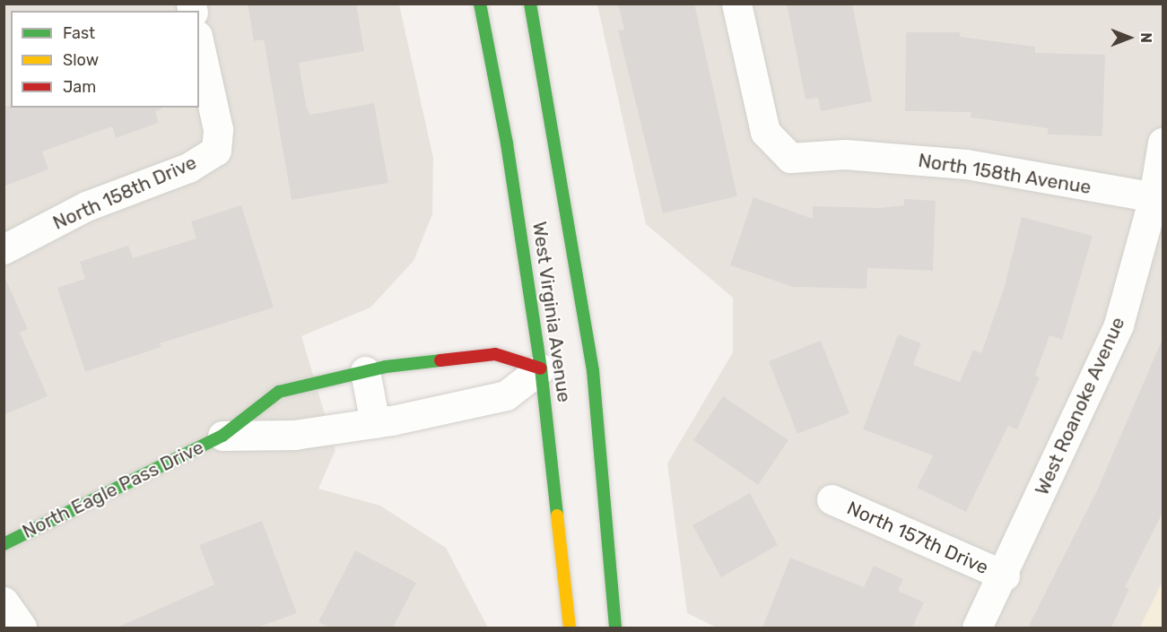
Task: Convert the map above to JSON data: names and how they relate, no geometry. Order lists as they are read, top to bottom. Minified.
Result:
{"streets":{"main road":["West Virginia Avenue","North Eagle Pass Drive"],"street":["North 158th Avenue","North 158th Drive","West Roanoke Avenue","North 157th Drive"]},"crossings":[["North 158th Avenue","West Roanoke Avenue"],["West Virginia Avenue","North Eagle Pass Drive"],["West Roanoke Avenue","North 157th Drive"]],"legend":["Fast","Slow","Jam"],"north":"right"}
